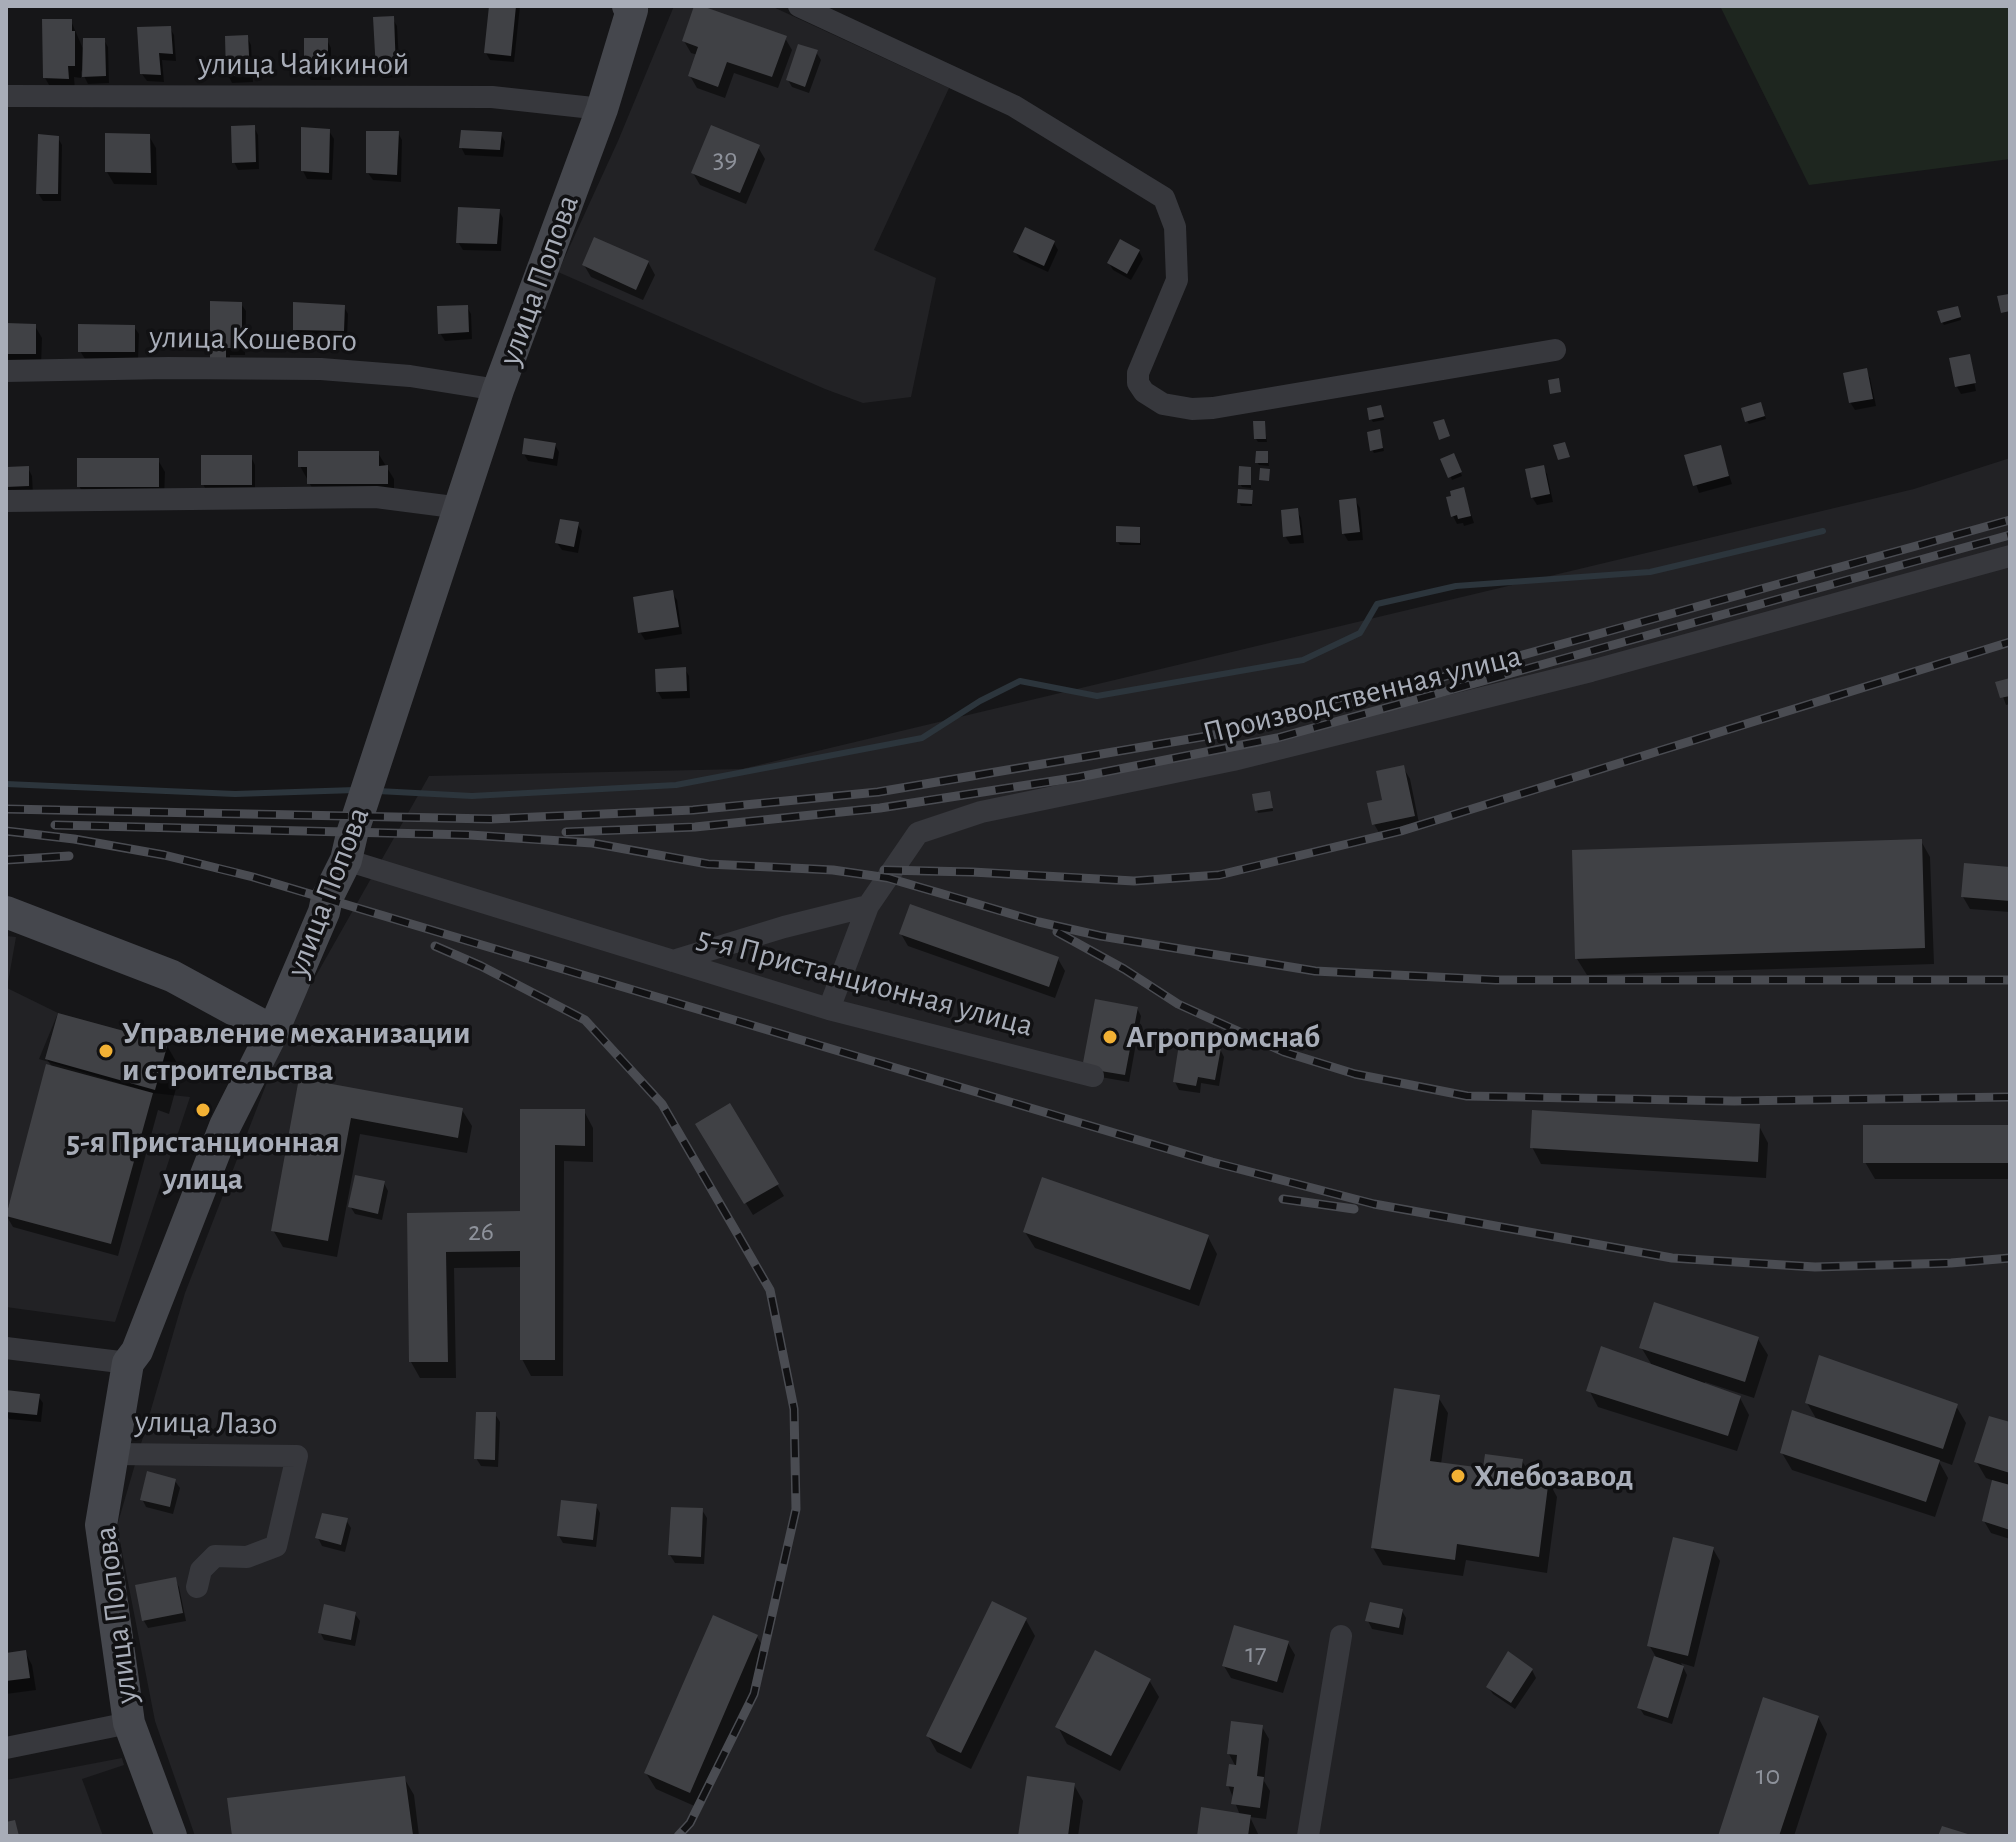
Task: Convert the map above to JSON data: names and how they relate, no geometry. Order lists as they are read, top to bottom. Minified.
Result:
{"streets":{"street":["улица Чайкиной","улица Попова","улица Кошевого","Производственная улица","5-я Пристанционная улица","улица Лазо"]},"crossings":[["улица Чайкиной","улица Попова"],["улица Попова","улица Кошевого"],["улица Попова","5-я Пристанционная улица"],["улица Попова","улица Лазо"],["Производственная улица","5-я Пристанционная улица"]],"places":["Агропромснаб","Управление механизации и строительства","5-я Пристанционная улица","Хлебозавод"],"house_numbers":["39","26","17","10"]}
